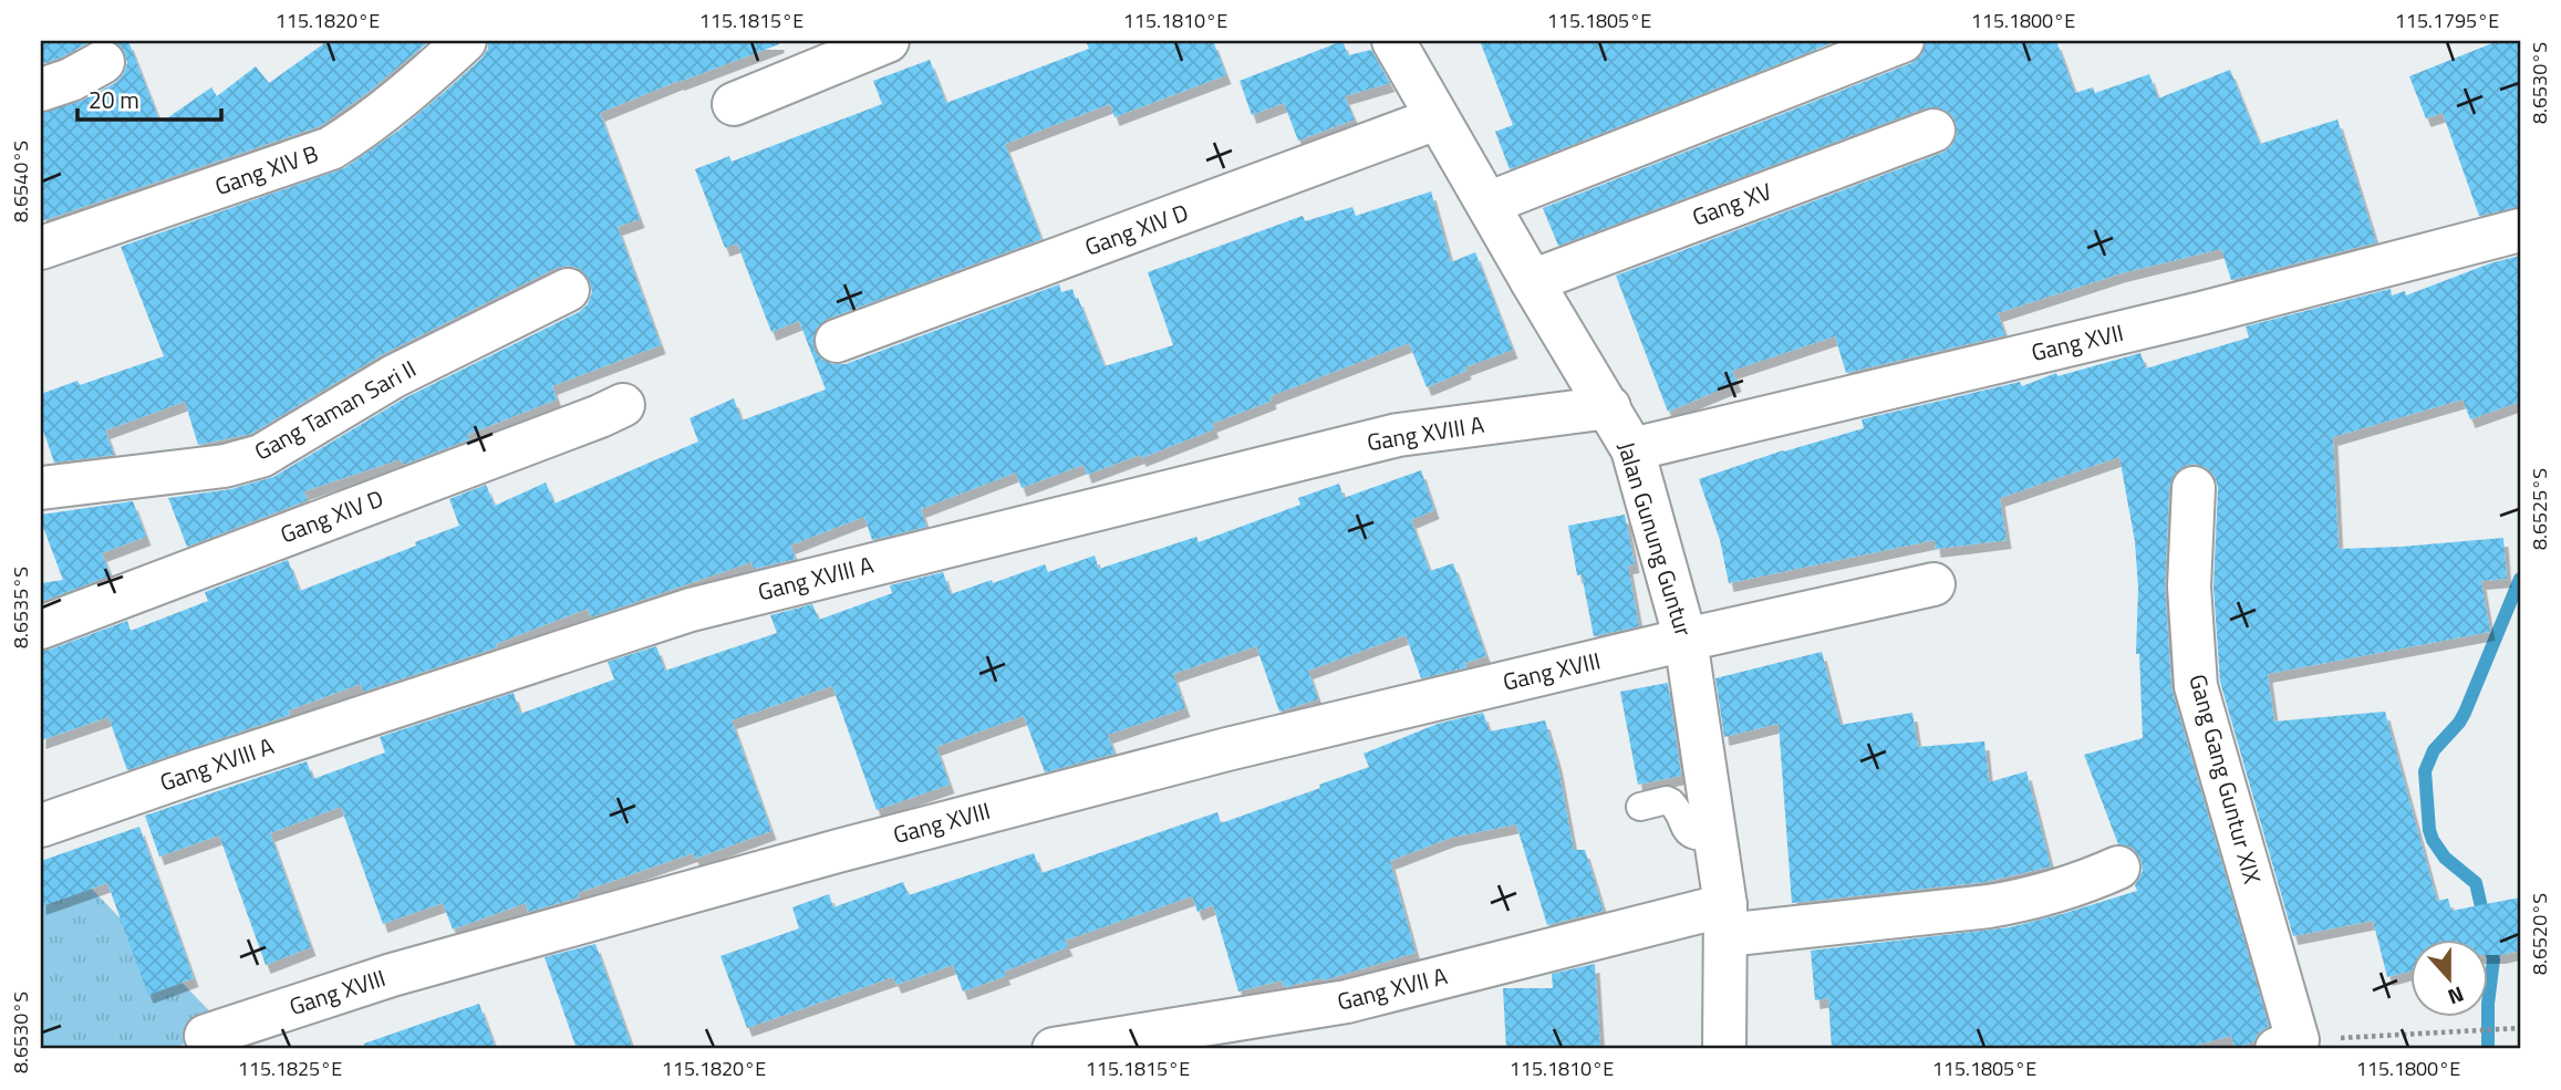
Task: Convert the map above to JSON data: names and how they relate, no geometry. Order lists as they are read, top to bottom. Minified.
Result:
{"streets":{"street":["Gang XIV B","Gang XV","Gang XIV D","Gang XVII","Gang Taman Sari II","Gang XVIII A","Jalan Gunung Guntur","Gang XVIII","Gang Gang Guntur XIX","Gang XVII A"]},"crossings":[["Gang XV","Jalan Gunung Guntur"],["Gang XIV D","Jalan Gunung Guntur"],["Gang XVII","Jalan Gunung Guntur"],["Gang XVIII A","Jalan Gunung Guntur"],["Jalan Gunung Guntur","Gang XVIII"],["Jalan Gunung Guntur","Gang XVII A"]],"scale_bar":"20 m","north":"bottom","coordinates":["115.1820°E","115.1815°E","115.1810°E","115.1805°E","115.1800°E","115.1795°E","8.6530°S","8.6540°S","8.6525°S","8.6535°S","8.6520°S","115.1825°E"]}
